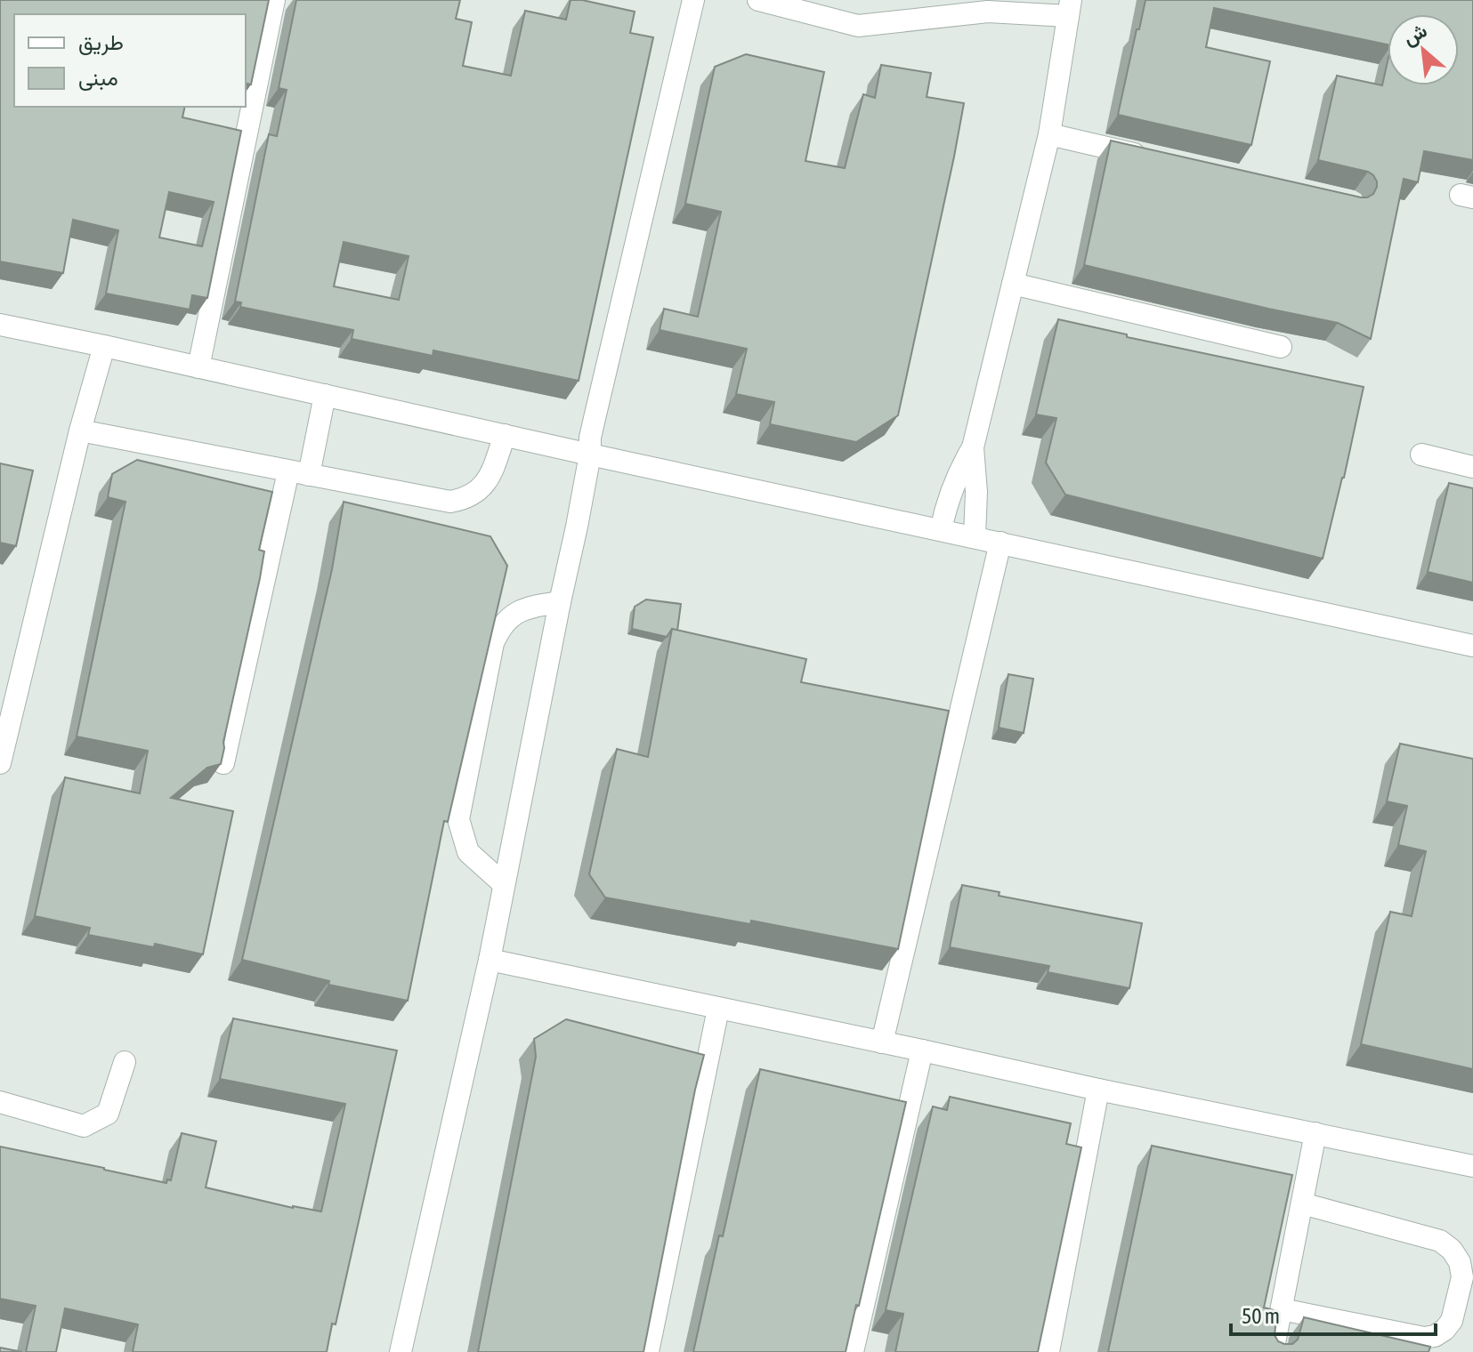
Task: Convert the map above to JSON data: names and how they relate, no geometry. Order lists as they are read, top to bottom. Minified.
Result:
{"legend":["طريق","مبنى"],"scale_bar":"50 m","north":"top left"}
